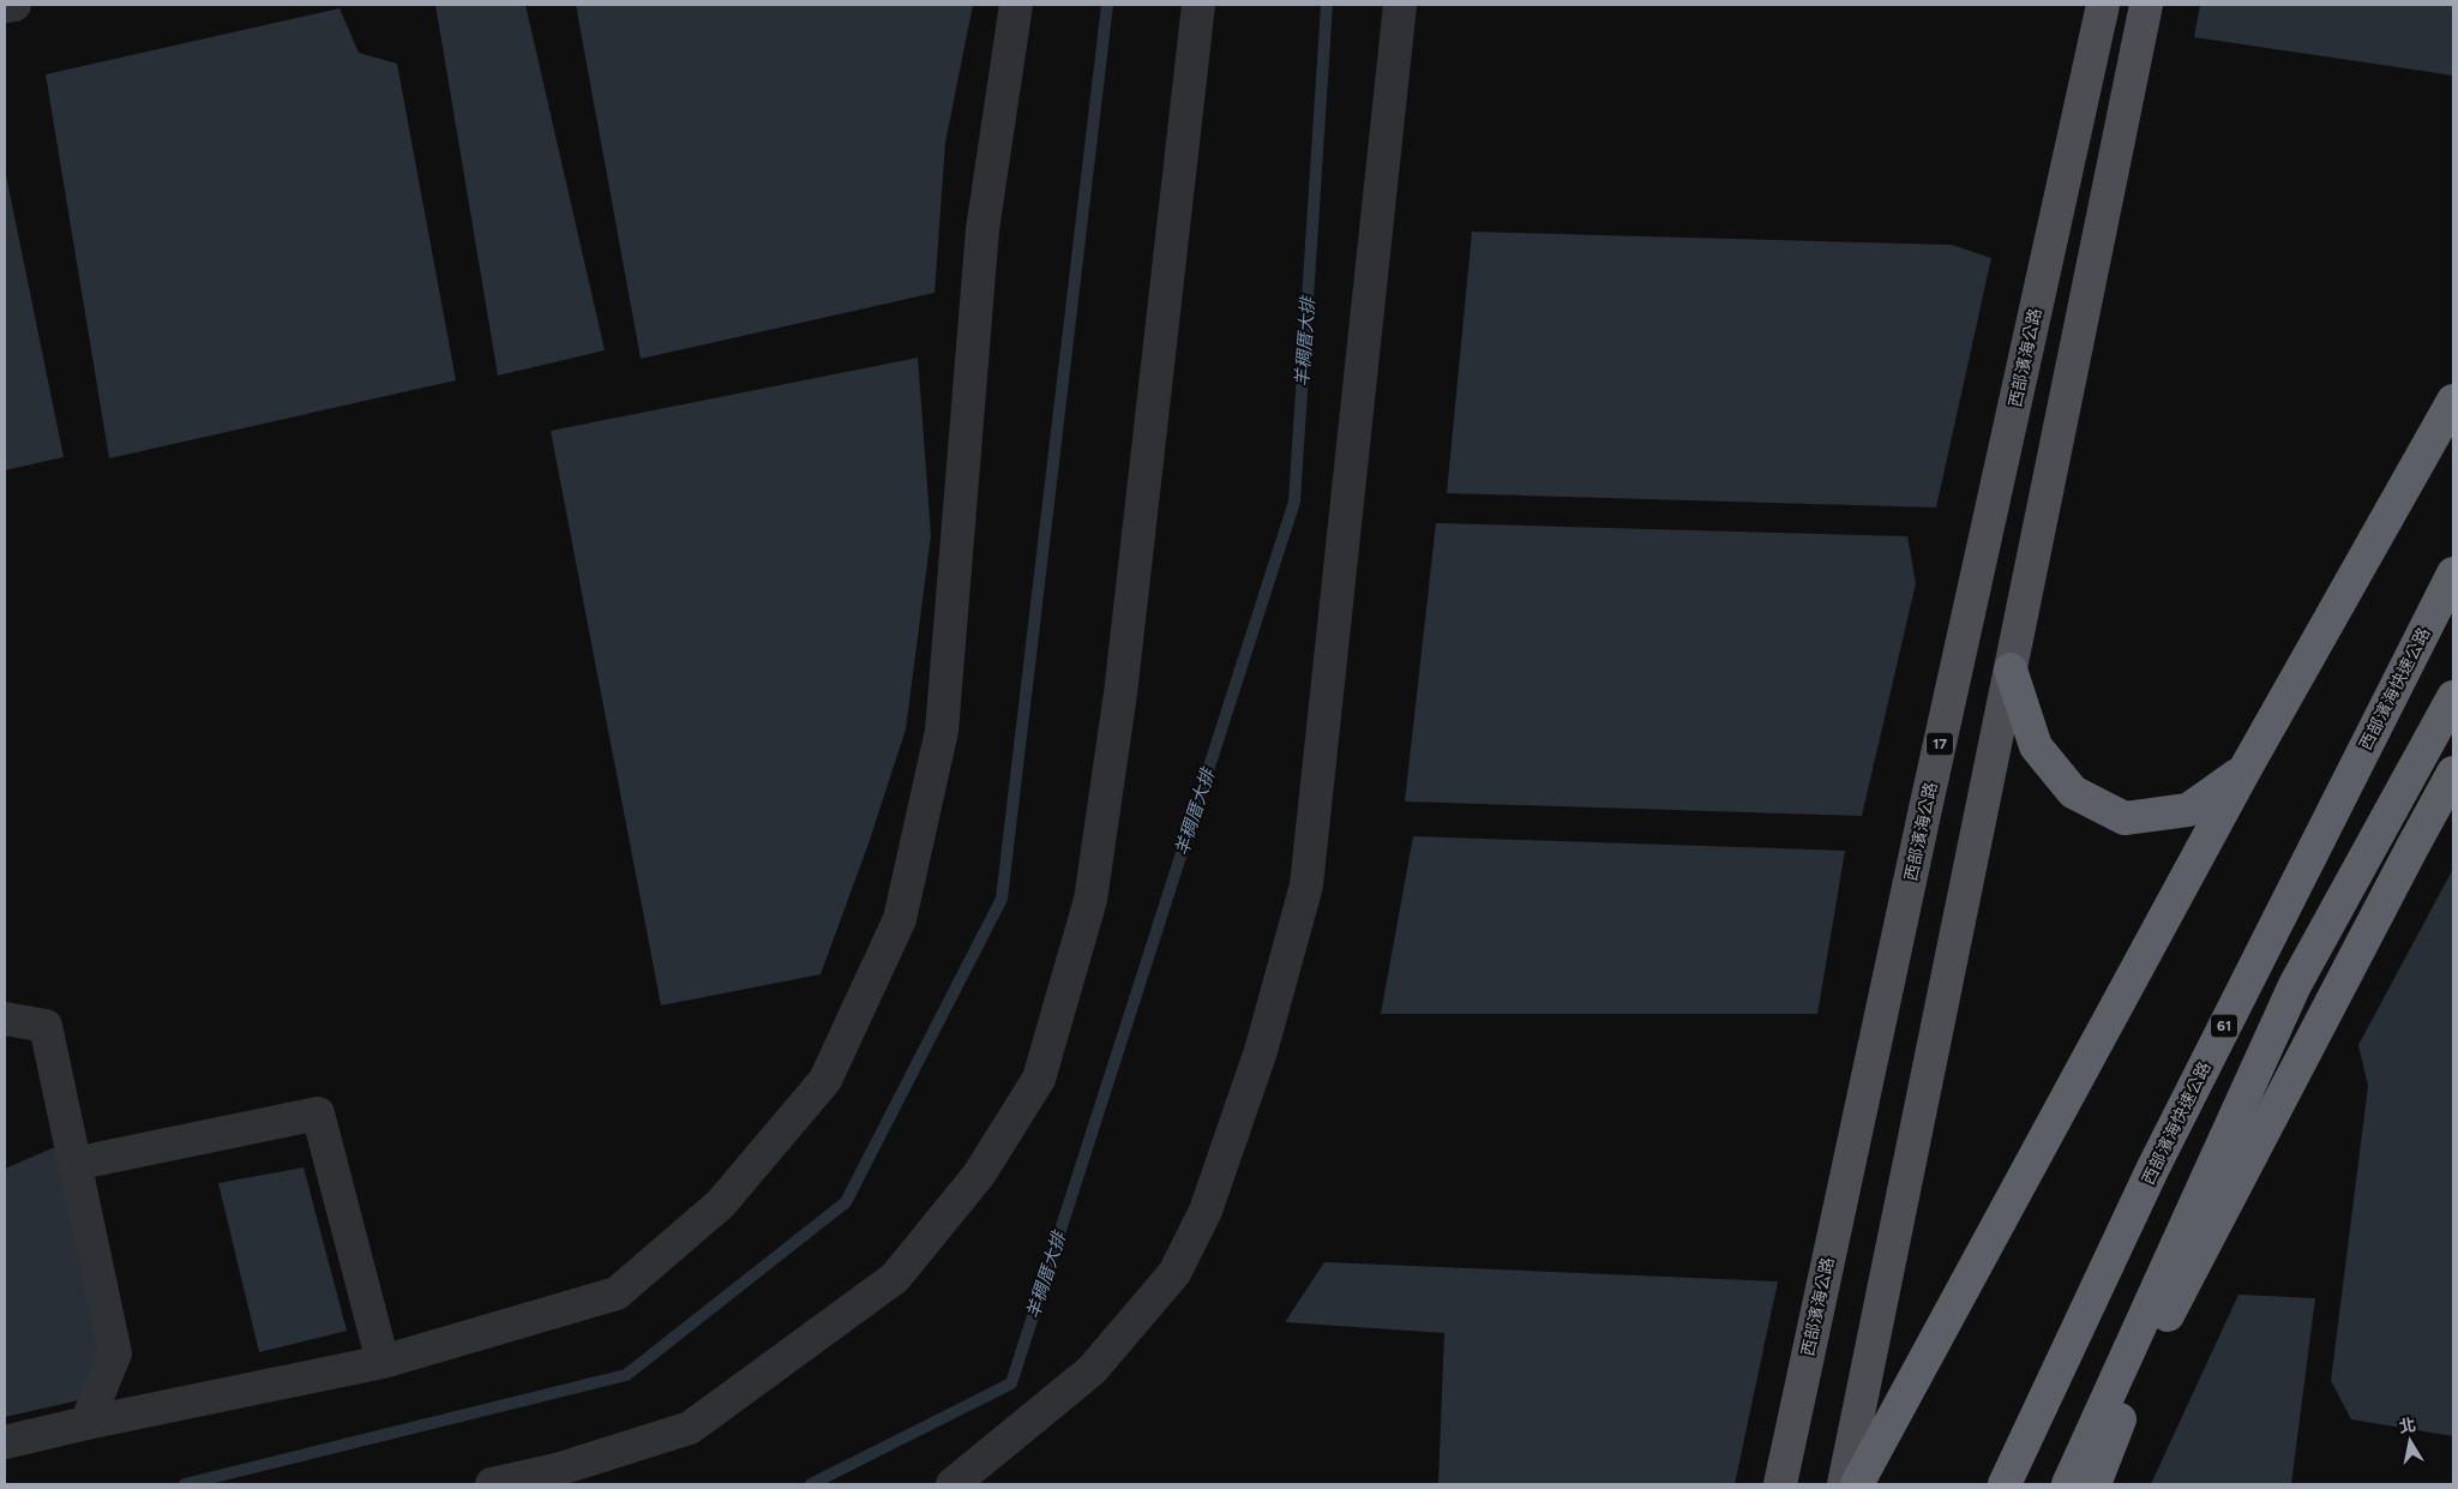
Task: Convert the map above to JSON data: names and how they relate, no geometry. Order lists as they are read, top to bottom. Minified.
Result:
{"streets":{"highway":["西部濱海快速公路","61"],"main road":["西部濱海公路","17"]},"water":["羊稠厝大排"],"north":"top"}
